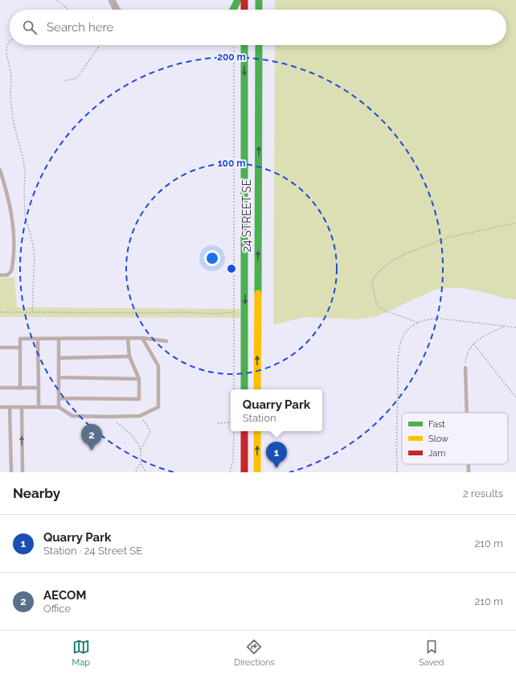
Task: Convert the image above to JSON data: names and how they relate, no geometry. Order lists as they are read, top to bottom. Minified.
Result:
{"streets":{"main road":["24 STREET SE"]},"legend":["Fast","Slow","Jam"],"page":{"search":"Search here","popup":["Quarry Park","Station"],"pins":["2","1"],"heading":["Nearby","2 results"],"list":[{"mark":"1","name":"Quarry Park","note":"Station · 24 Street SE","value":"210 m"},{"mark":"2","name":"AECOM","note":"Office","value":"210 m"}],"nav":["Map","Directions","Saved"]},"rings":["200 m","100 m"]}
